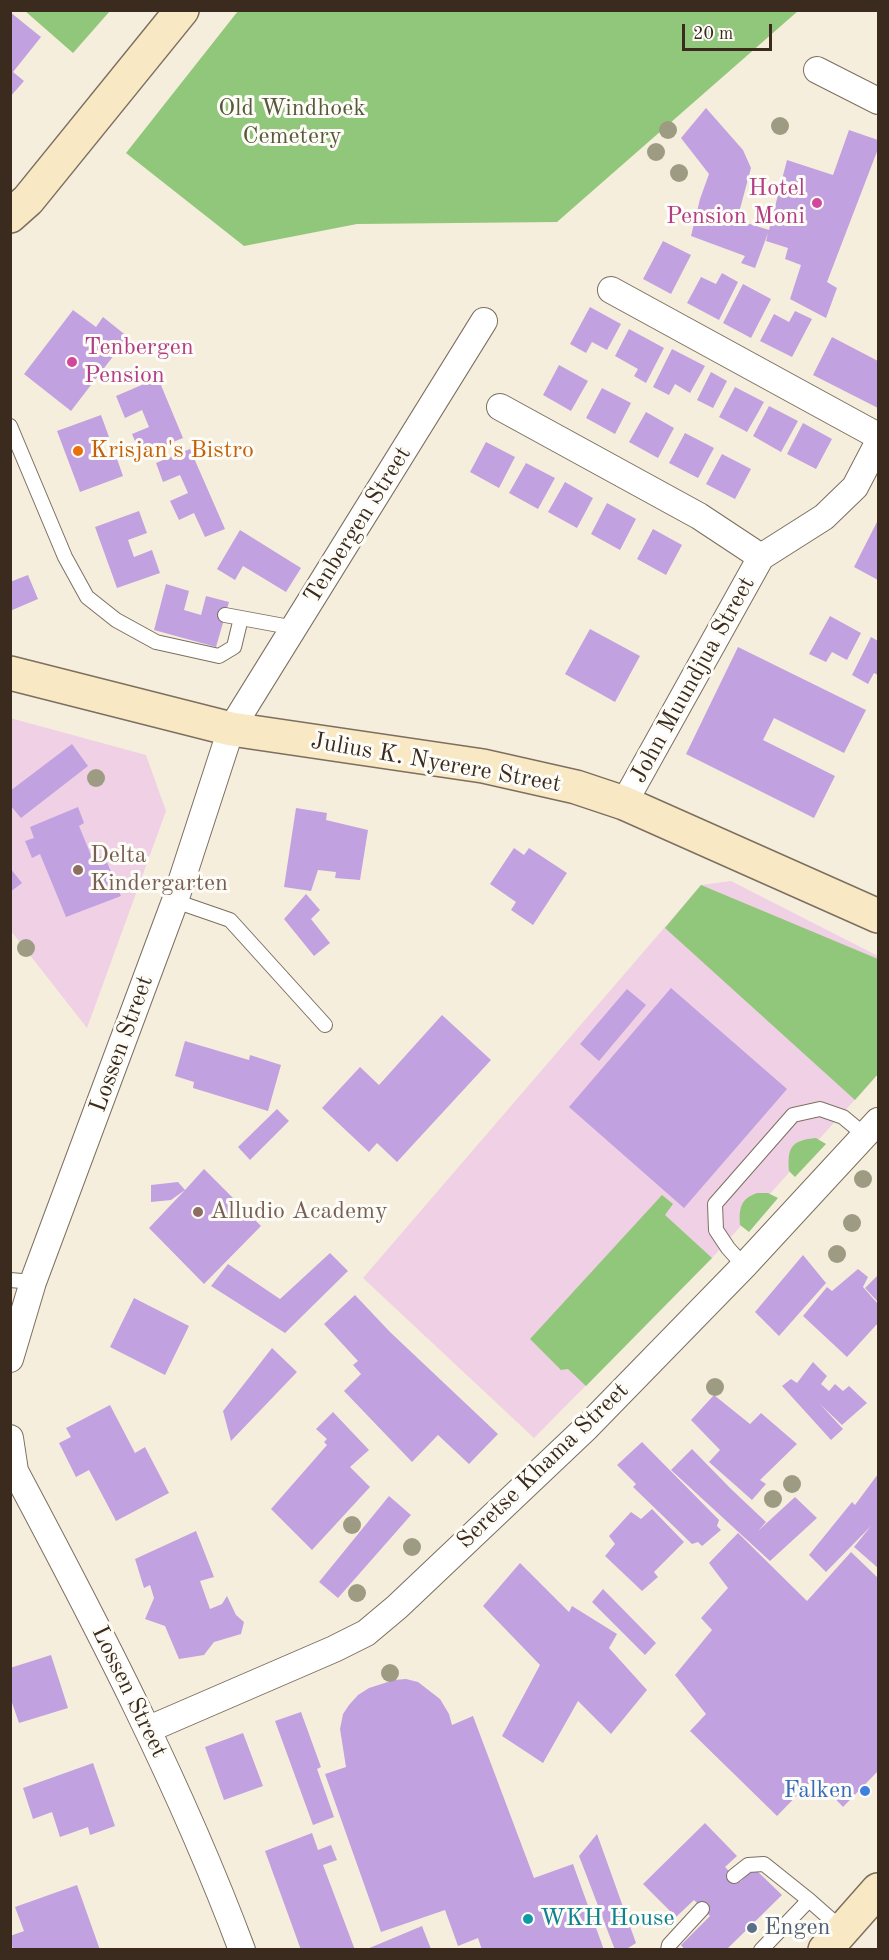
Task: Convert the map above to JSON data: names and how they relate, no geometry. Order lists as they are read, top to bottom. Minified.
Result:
{"streets":{"street":["Tenbergen Street","John Muundjua Street","Julius K. Nyerere Street","Lossen Street","Seretse Khama Street"]},"crossings":[["Tenbergen Street","Julius K. Nyerere Street"],["Tenbergen Street","Lossen Street"],["John Muundjua Street","Julius K. Nyerere Street"],["Julius K. Nyerere Street","Lossen Street"],["Lossen Street","Seretse Khama Street"]],"parks":["Old Windhoek Cemetery"],"places":["Hotel Pension Moni","Tenbergen Pension","Krisjan's Bistro","Delta Kindergarten","Alludio Academy","Falken","WKH House","Engen"],"scale_bar":"20 m"}
